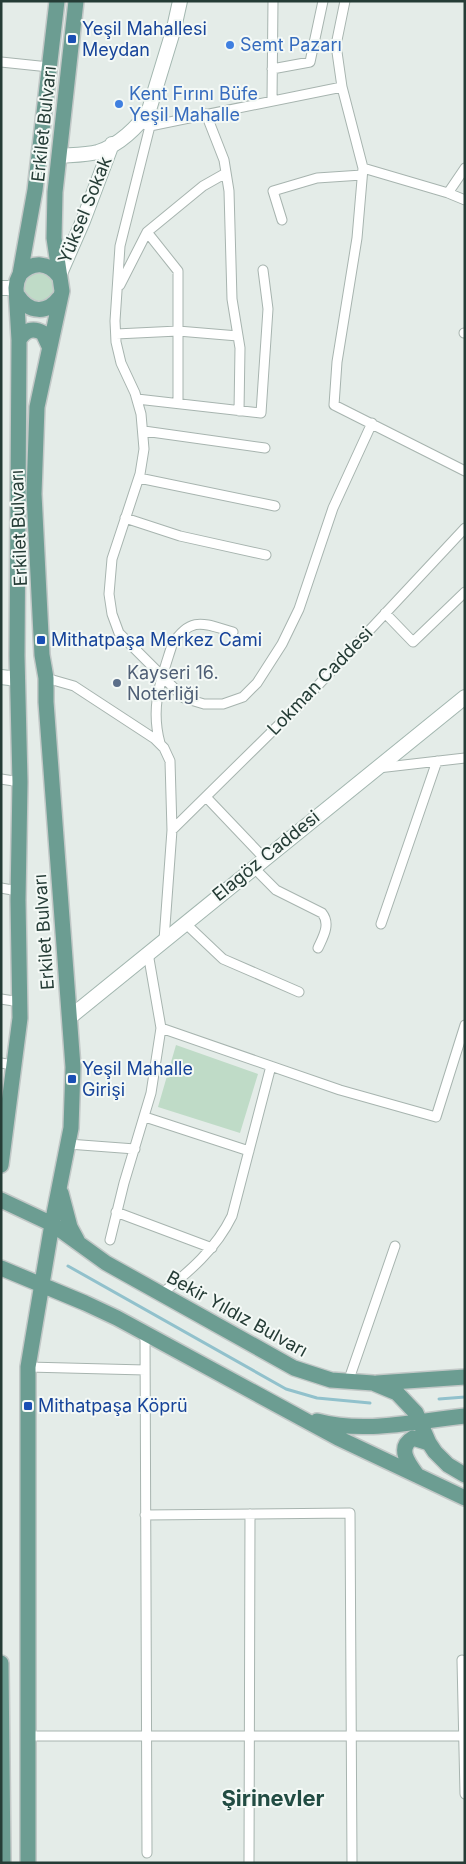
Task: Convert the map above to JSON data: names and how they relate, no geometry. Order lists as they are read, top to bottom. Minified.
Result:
{"streets":{"main road":["Erkilet Bulvarı","Bekir Yıldız Bulvarı"],"street":["Yüksel Sokak","Lokman Caddesi","Elagöz Caddesi"]},"crossings":[["Erkilet Bulvarı","Yüksel Sokak"],["Erkilet Bulvarı","Elagöz Caddesi"],["Erkilet Bulvarı","Bekir Yıldız Bulvarı"]],"districts":["Şirinevler"],"places":{"transit":["Yeşil Mahallesi Meydan","Mithatpaşa Merkez Cami","Yeşil Mahalle Girişi","Mithatpaşa Köprü"],"other":["Semt Pazarı","Kent Fırını Büfe Yeşil Mahalle","Kayseri 16. Noterliği"]}}
